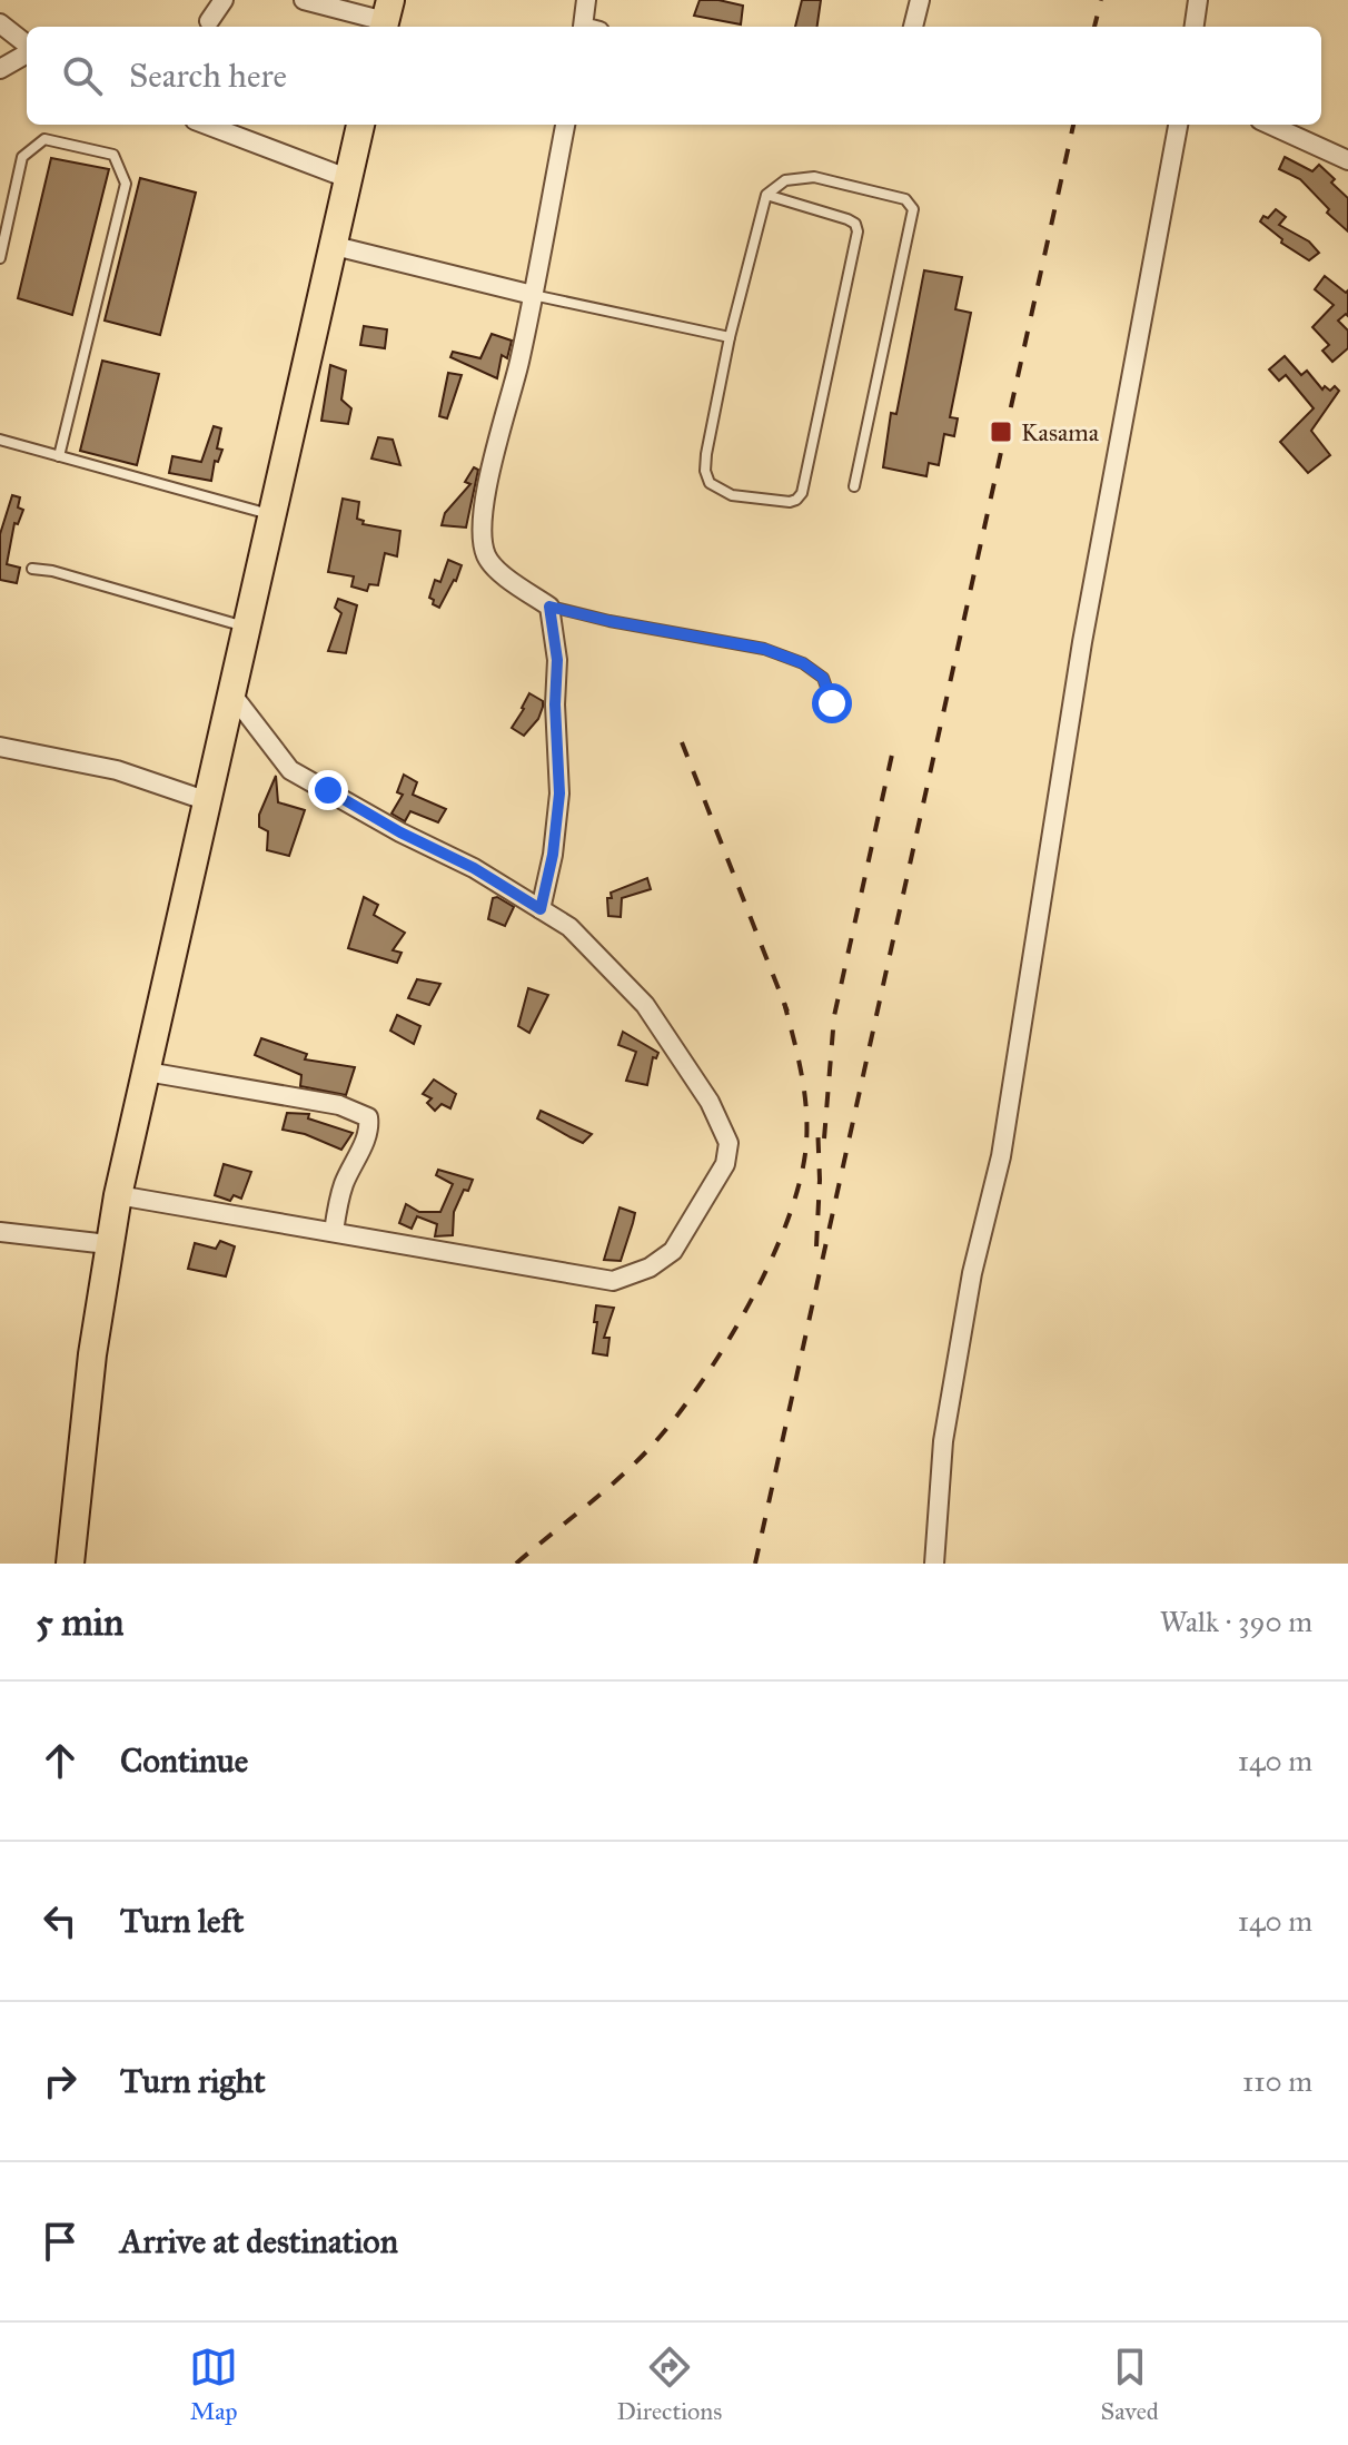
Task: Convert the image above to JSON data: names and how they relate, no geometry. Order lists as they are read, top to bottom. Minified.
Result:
{"places":{"transit":["Kasama"]},"page":{"search":"Search here","heading":["5 min","Walk · 390 m"],"list":[["Continue","140 m"],["Turn left","140 m"],["Turn right","110 m"],"Arrive at destination"],"nav":["Map","Directions","Saved"]}}
